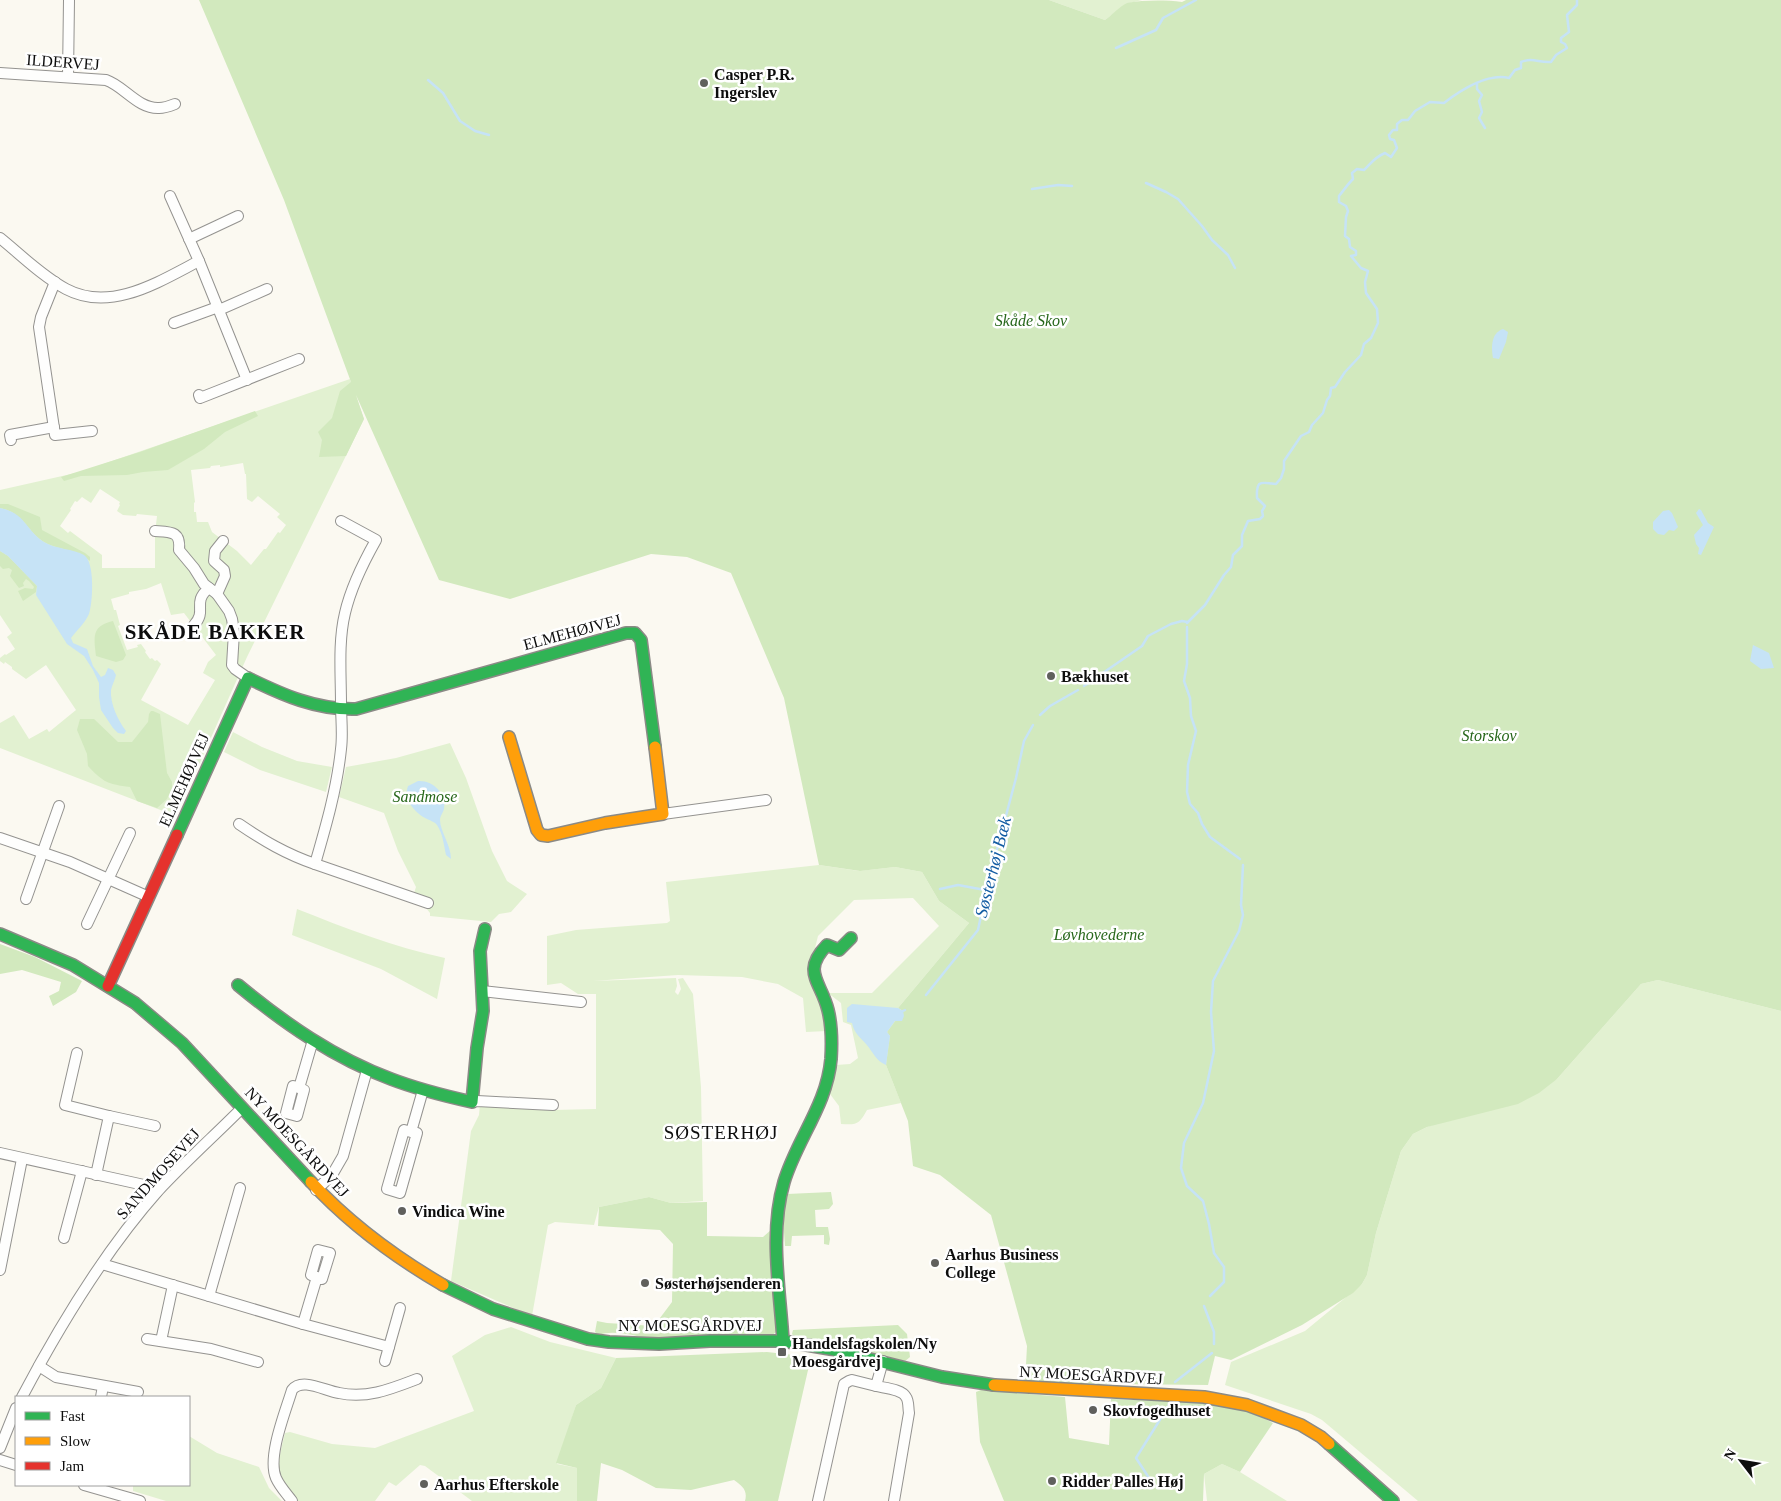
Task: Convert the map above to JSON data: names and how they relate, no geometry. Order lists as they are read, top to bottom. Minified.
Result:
{"streets":{"street":["ILDERVEJ","ELMEHØJVEJ","NY MOESGÅRDVEJ","SANDMOSEVEJ"]},"crossings":[["ELMEHØJVEJ","NY MOESGÅRDVEJ"],["NY MOESGÅRDVEJ","SANDMOSEVEJ"]],"districts":["SKÅDE BAKKER","SØSTERHØJ"],"water":["Søsterhøj Bæk"],"parks":["Skåde Skov","Storskov","Sandmose","Løvhovederne"],"places":{"other":["Casper P.R. Ingerslev","Bækhuset","Vindica Wine","Aarhus Business College","Søsterhøjsenderen","Skovfogedhuset","Ridder Palles Høj","Aarhus Efterskole"],"transit":["Handelsfagskolen/Ny Moesgårdvej"]},"legend":["Fast","Slow","Jam"],"north":"top left"}
